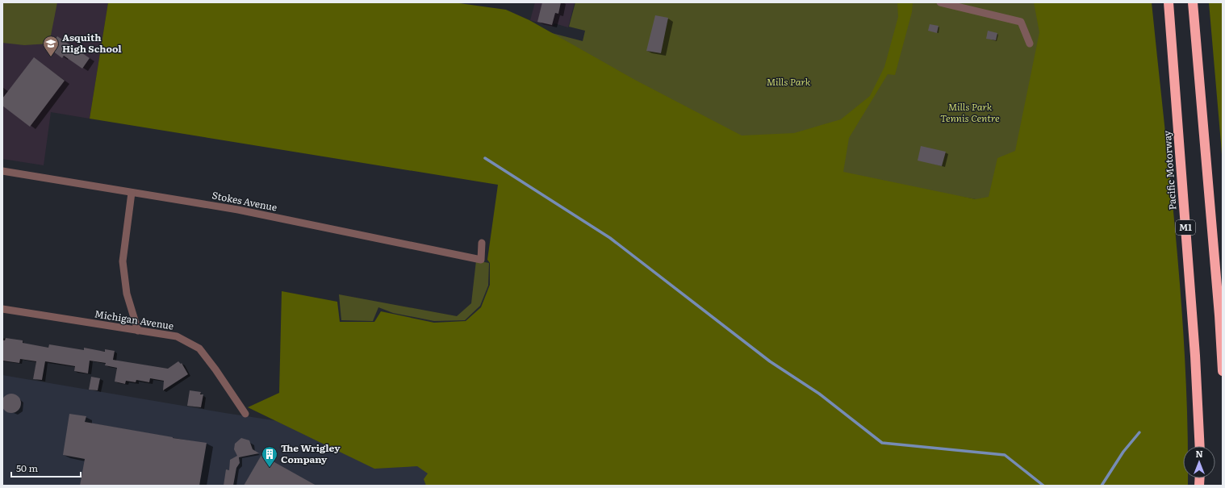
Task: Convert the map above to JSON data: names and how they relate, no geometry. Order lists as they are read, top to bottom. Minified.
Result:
{"streets":{"highway":["Pacific Motorway","M1"],"street":["Stokes Avenue","Michigan Avenue"]},"parks":["Mills Park","Mills Park Tennis Centre"],"places":{"school or university":["Asquith High School"],"building":["The Wrigley Company"]},"scale_bar":"50 m","north":"top"}
